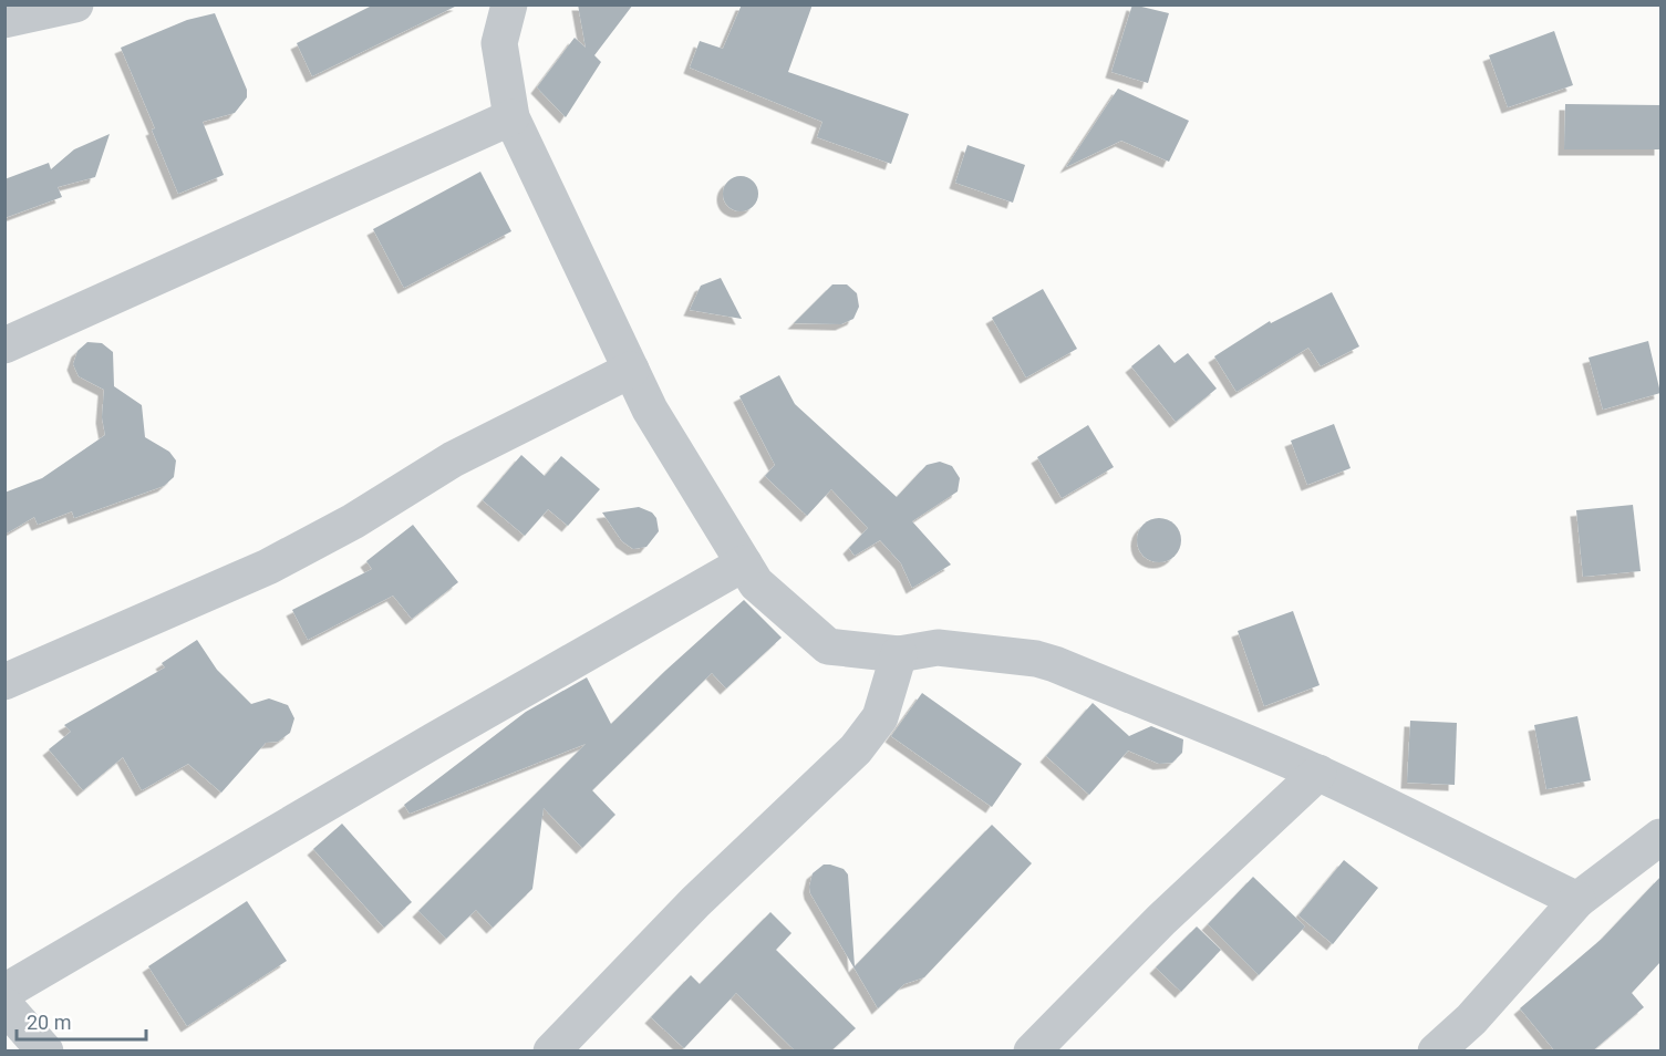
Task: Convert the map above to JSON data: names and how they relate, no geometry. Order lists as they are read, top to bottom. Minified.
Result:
{"scale_bar":"20 m"}
